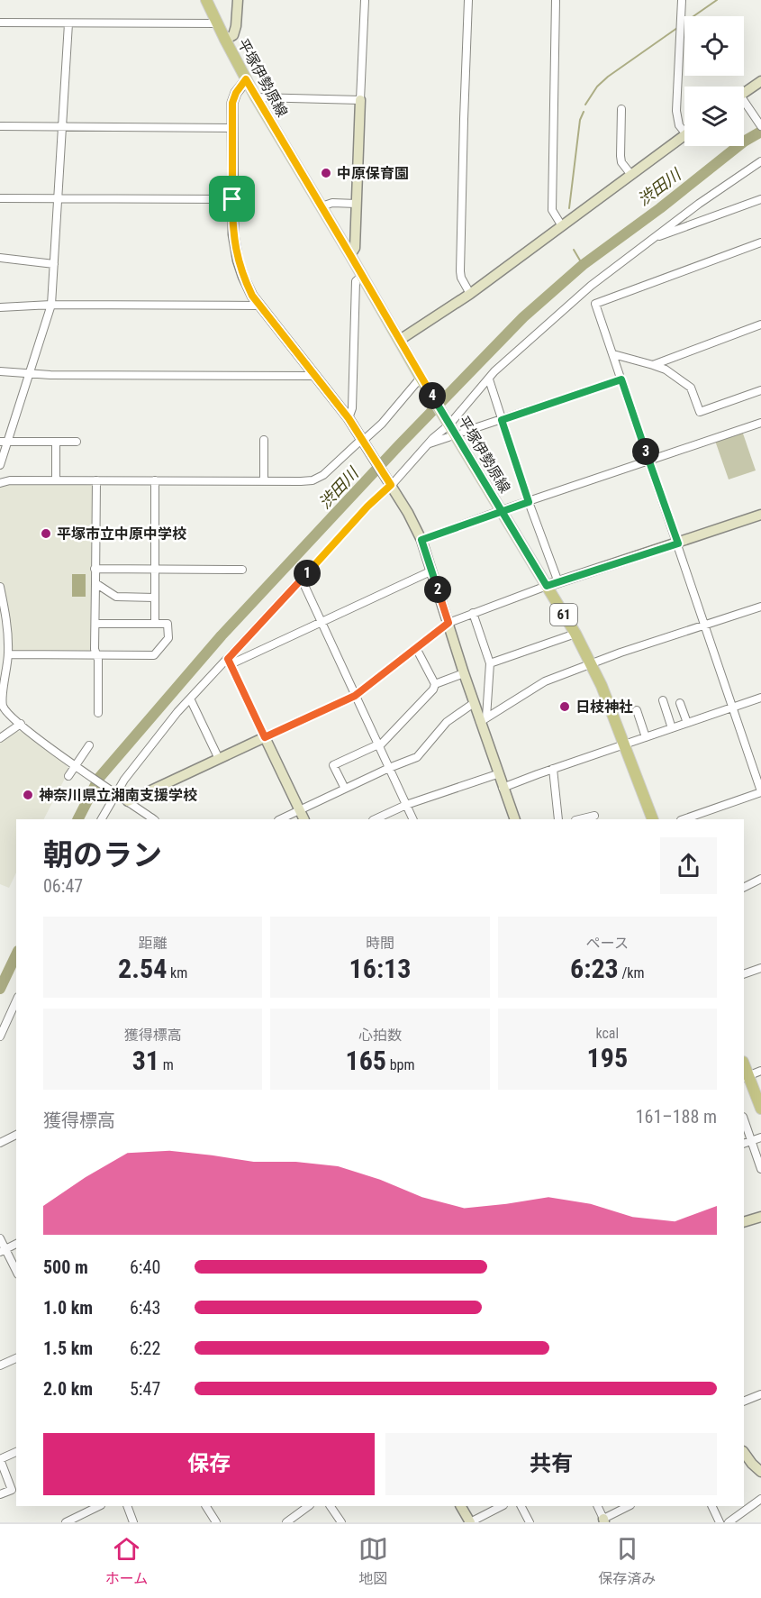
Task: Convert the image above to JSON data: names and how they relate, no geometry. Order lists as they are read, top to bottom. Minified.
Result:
{"streets":{"main road":["平塚伊勢原線","61"]},"water":["渋田川"],"places":["中原保育園","平塚市立中原中学校","日枝神社","神奈川県立湘南支援学校"],"page":{"pins":["4","3","1","2"],"heading":["朝のラン","06:47"],"stats":[["距離","2.54 km"],["時間","16:13"],["ペース","6:23 /km"],["獲得標高","31 m"],["心拍数","165 bpm"],["kcal","195"]],"chart":["獲得標高","161–188 m"],"list":[{"name":"500 m","note":"6:40"},{"name":"1.0 km","note":"6:43"},{"name":"1.5 km","note":"6:22"},{"name":"2.0 km","note":"5:47"}],"buttons":["保存","共有"],"tabs":["ホーム","地図","保存済み"]}}
